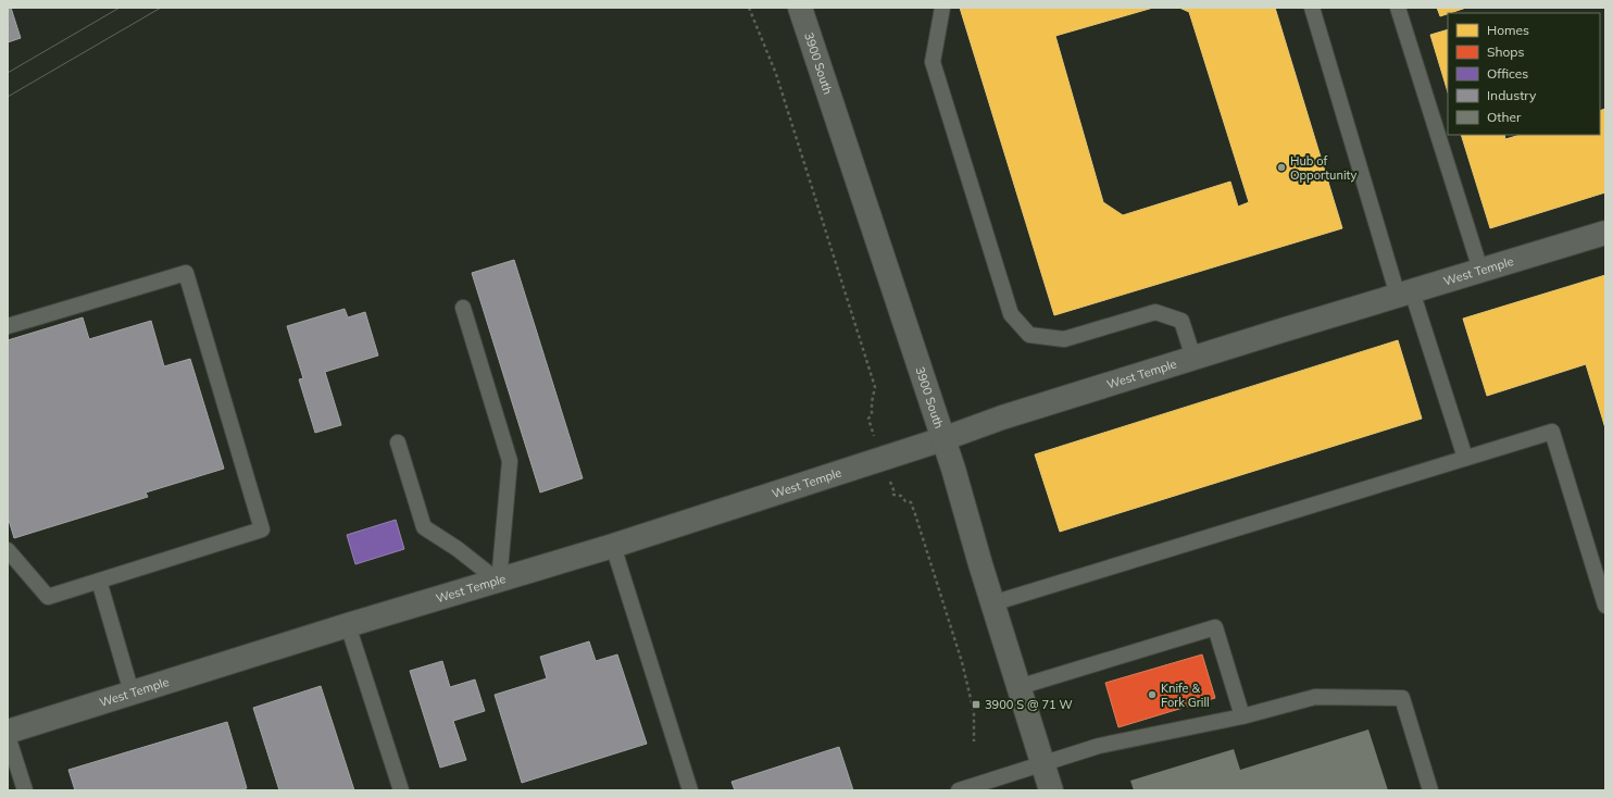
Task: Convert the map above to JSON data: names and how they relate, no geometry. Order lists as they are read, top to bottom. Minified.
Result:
{"streets":{"street":["3900 South","West Temple"]},"crossings":[["3900 South","West Temple"]],"places":{"other":["Hub of Opportunity","Knife & Fork Grill"],"transit":["3900 S @ 71 W"]},"legend":["Homes","Shops","Offices","Industry","Other"]}
